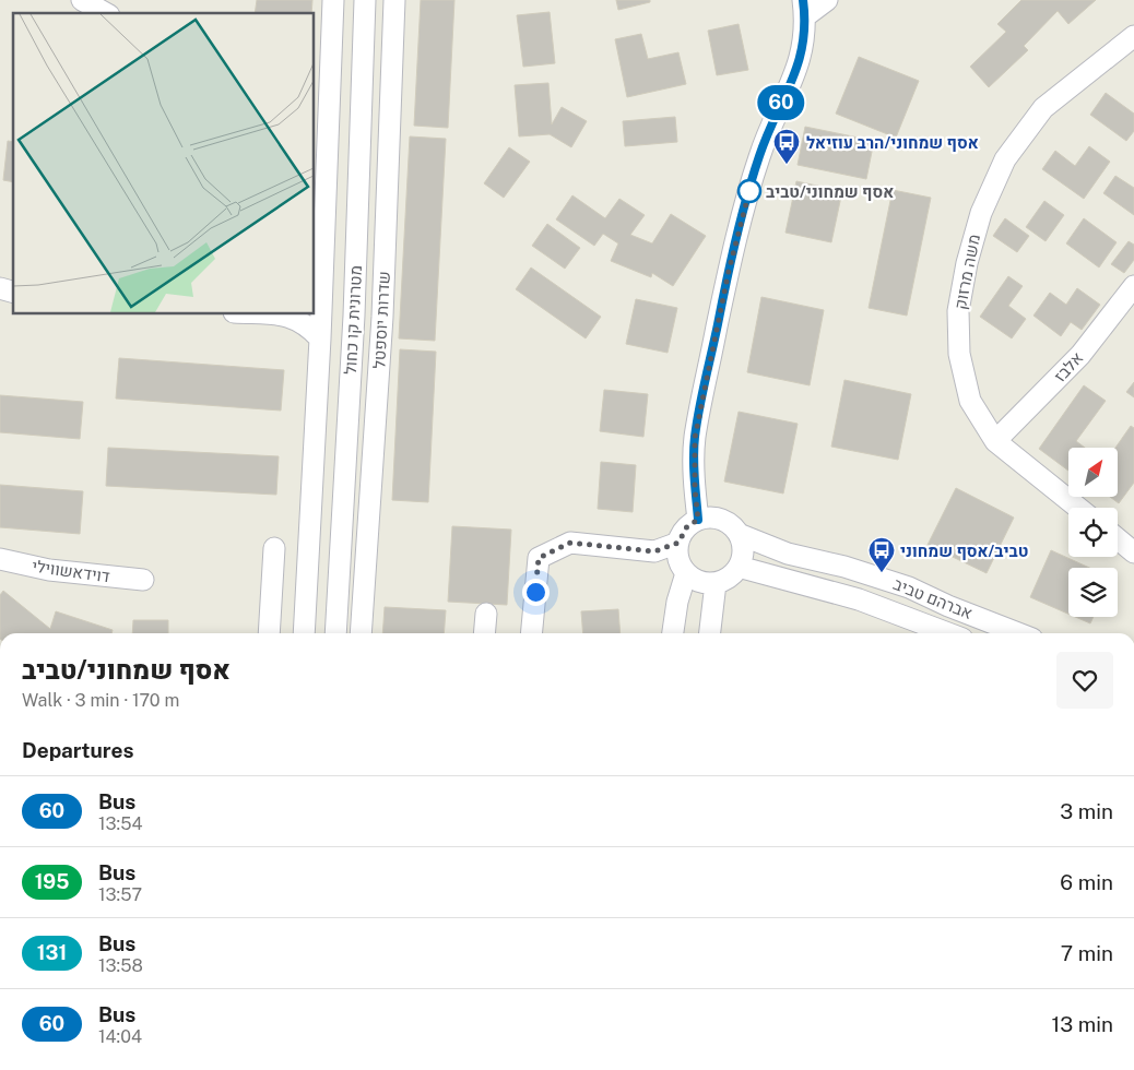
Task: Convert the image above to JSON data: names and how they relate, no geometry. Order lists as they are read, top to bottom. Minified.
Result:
{"streets":{"street":["משה מרזוק","מטרונית קו כחול","שדרות יוספטל","אלבז","דוידאשווילי","אברהם טביב"]},"crossings":[["משה מרזוק","אלבז"]],"places":{"bus stop":["אסף שמחוני/הרב עוזיאל","טביב/אסף שמחוני"],"other":["אסף שמחוני/טביב"]},"lines":["bus line 60"],"north":"top right","page":{"on_map":"60","heading":[["אסף שמחוני/טביב","Walk · 3 min · 170 m"],"Departures"],"list":[{"mark":"60","name":"Bus","note":"13:54","value":"3 min"},{"mark":"195","name":"Bus","note":"13:57","value":"6 min"},{"mark":"131","name":"Bus","note":"13:58","value":"7 min"},{"mark":"60","name":"Bus","note":"14:04","value":"13 min"}]}}
